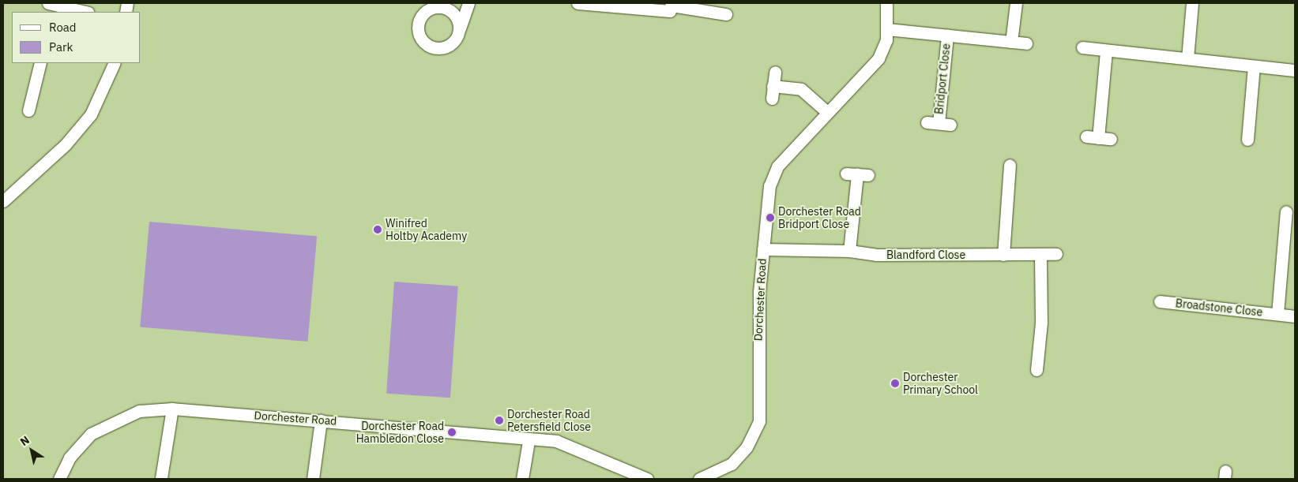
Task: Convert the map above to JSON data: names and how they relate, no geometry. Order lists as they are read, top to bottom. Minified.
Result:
{"streets":{"street":["Bridport Close","Blandford Close","Dorchester Road","Broadstone Close"]},"crossings":[["Bridport Close","Dorchester Road"],["Blandford Close","Dorchester Road"]],"places":["Dorchester Road Bridport Close","Winifred Holtby Academy","Dorchester Primary School","Dorchester Road Petersfield Close","Dorchester Road Hambledon Close"],"legend":["Road","Park"],"north":"top left"}
